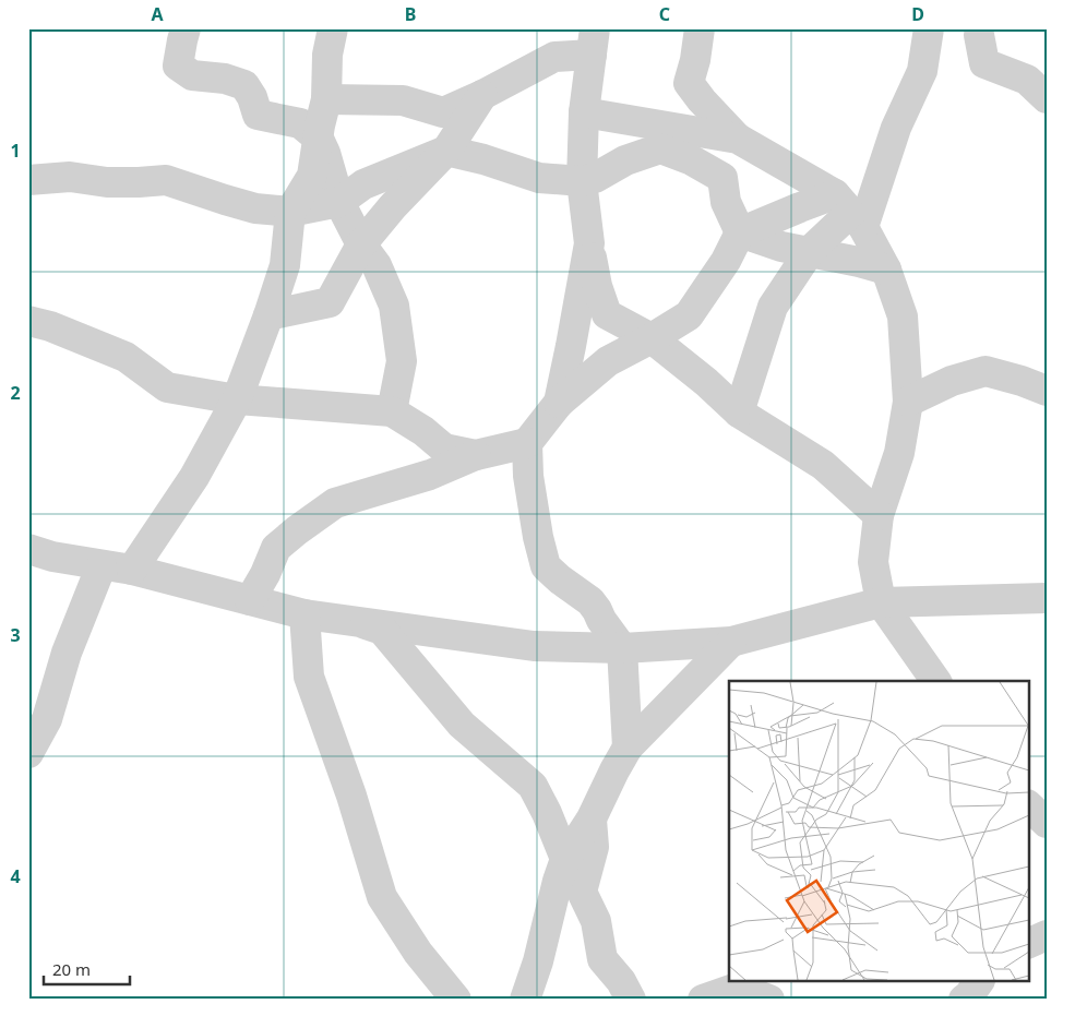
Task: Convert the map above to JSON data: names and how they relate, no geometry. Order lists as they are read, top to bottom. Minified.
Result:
{"scale_bar":"20 m","grid":{"columns":["A","B","C","D"],"rows":["1","2","3","4"]}}
